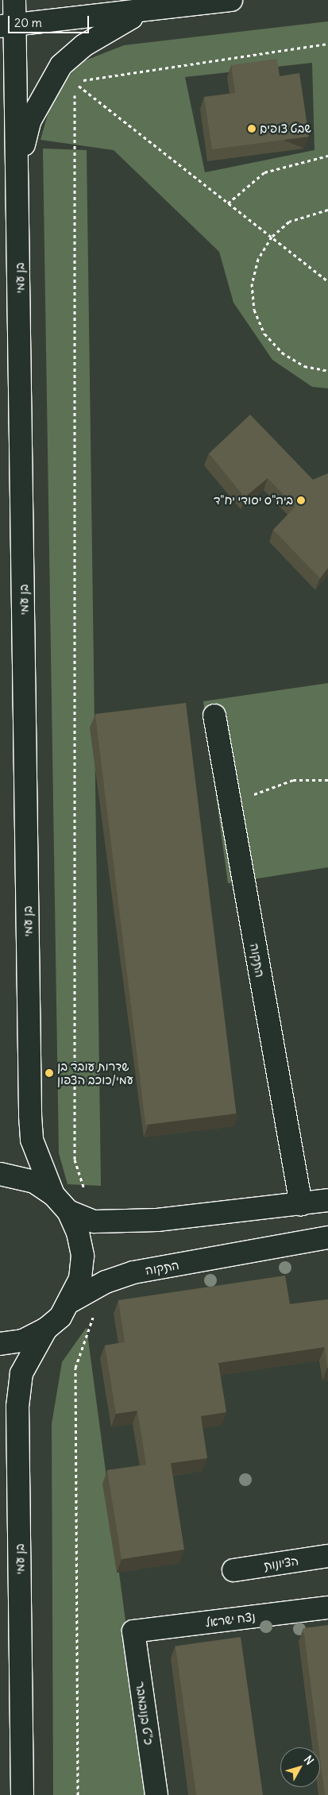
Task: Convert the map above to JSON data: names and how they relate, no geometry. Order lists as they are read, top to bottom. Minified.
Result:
{"streets":{"main road":["בן עמי","התקוה","הציונות","נצח ישראל","כ\"ט בנובמבר"]},"crossings":[["נצח ישראל","כ\"ט בנובמבר"]],"places":["שבט צופים","ביה\"ס יסודי יח\"ד","שדרות עובד בן עמי/כוכב הצפון"],"scale_bar":"20 m","north":"top right"}
